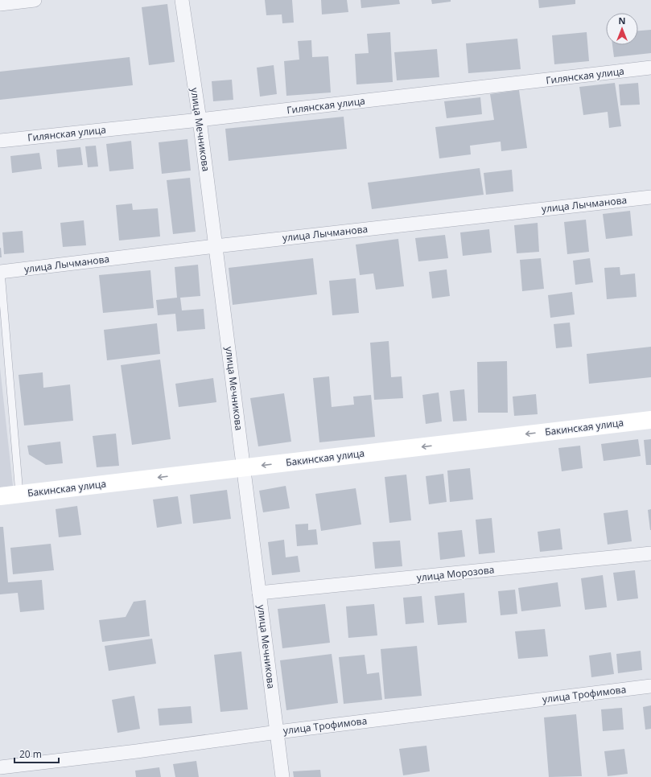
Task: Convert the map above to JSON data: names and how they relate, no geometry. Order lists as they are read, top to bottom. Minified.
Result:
{"streets":{"main road":["Бакинская улица"],"street":["Гилянская улица","улица Мечникова","улица Лычманова","улица Морозова","улица Трофимова"]},"crossings":[["Гилянская улица","улица Мечникова"],["улица Мечникова","улица Лычманова"],["улица Мечникова","Бакинская улица"],["улица Мечникова","улица Морозова"],["улица Мечникова","улица Трофимова"]],"one_way":["Бакинская улица"],"scale_bar":"20 m","north":"top"}
